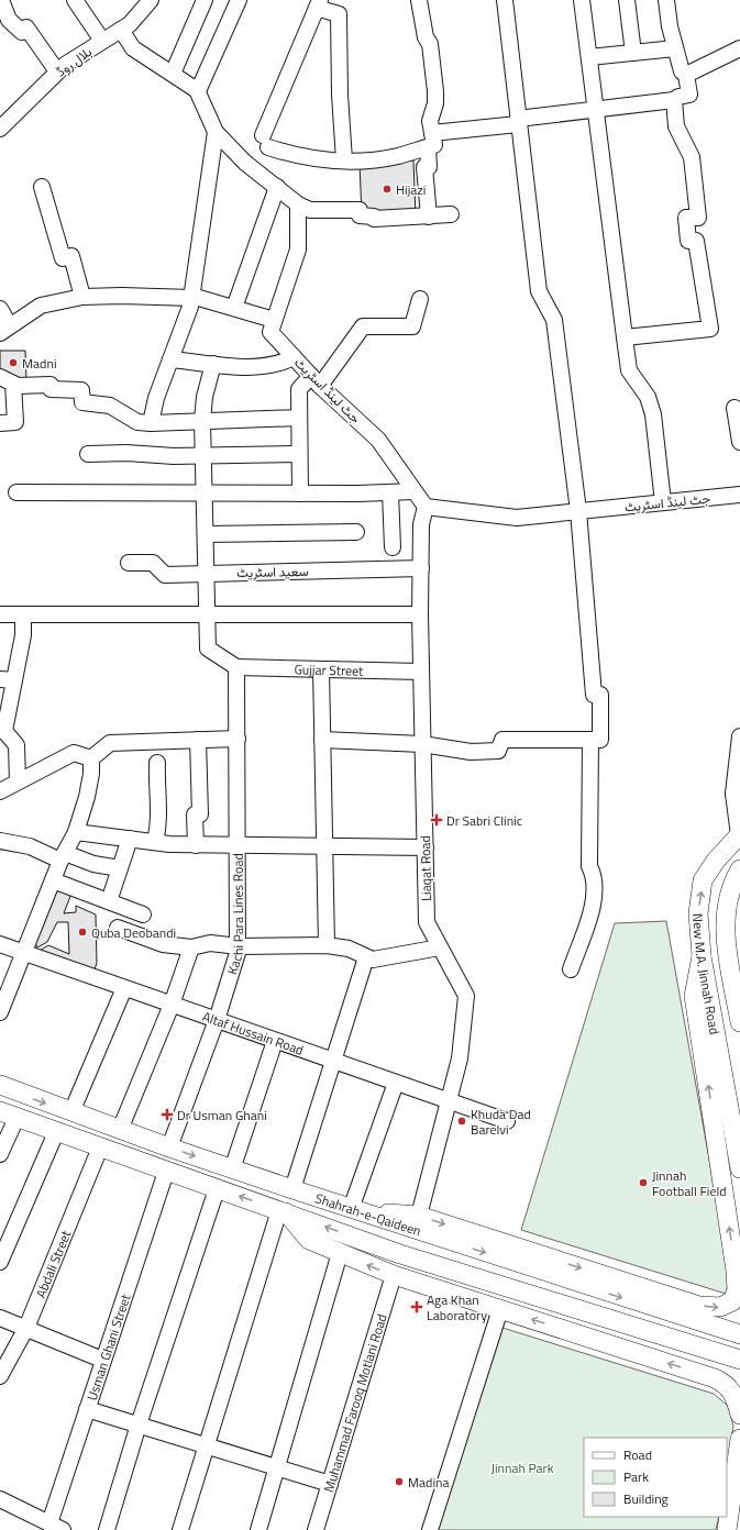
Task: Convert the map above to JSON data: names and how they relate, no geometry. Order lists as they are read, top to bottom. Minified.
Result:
{"streets":{"main road":["New M.A. Jinnah Road","Shahrah-e-Qaideen"],"street":["بلال روڈ","جٹ لینڈ اسٹریٹ","سعید اسٹریٹ","Gujjar Street","Liaqat Road","Kachi Para Lines Road","Altaf Hussain Road","Abdali Street","Usman Ghani Street","Muhammad Farooq Motlani Road"]},"crossings":[["جٹ لینڈ اسٹریٹ","Liaqat Road"],["سعید اسٹریٹ","Liaqat Road"],["Gujjar Street","Liaqat Road"],["Gujjar Street","Kachi Para Lines Road"],["Liaqat Road","Altaf Hussain Road"],["Kachi Para Lines Road","Altaf Hussain Road"],["Kachi Para Lines Road","Shahrah-e-Qaideen"],["Shahrah-e-Qaideen","Abdali Street"],["Shahrah-e-Qaideen","Usman Ghani Street"]],"parks":["Jinnah Park"],"places":{"other":["Hijazi","Madni","Quba Deobandi","Khuda Dad Barelvi","Jinnah Football Field","Madina"],"health":["Dr Sabri Clinic","Dr Usman Ghani","Aga Khan Laboratory"]},"legend":["Road","Park","Building"]}
